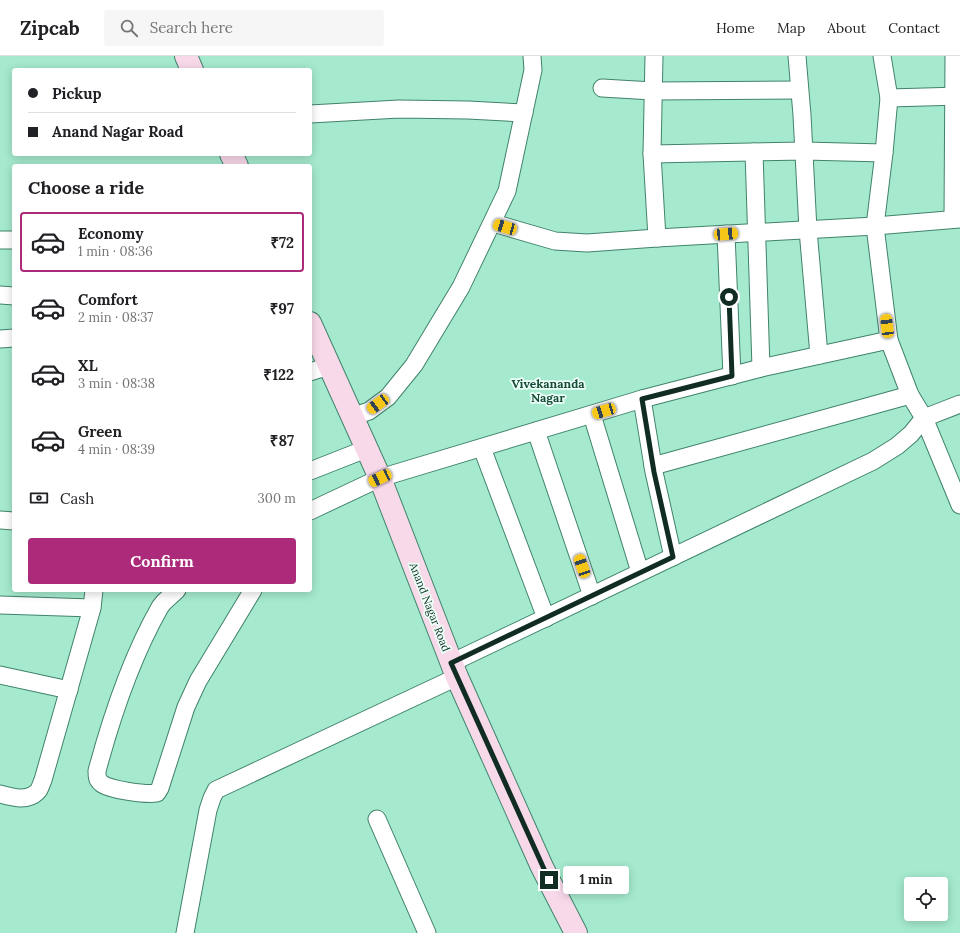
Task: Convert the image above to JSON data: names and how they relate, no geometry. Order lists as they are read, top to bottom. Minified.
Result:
{"streets":{"street":["Anand Nagar Road"]},"districts":["Vivekananda Nagar"],"page":{"header":"Zipcab","search":"Search here","nav":["Home","Map","About","Contact"],"banner":["Pickup","Anand Nagar Road"],"heading":"Choose a ride","list":[{"name":"Economy","note":"1 min · 08:36","value":"₹72"},{"name":"Comfort","note":"2 min · 08:37","value":"₹97"},{"name":"XL","note":"3 min · 08:38","value":"₹122"},{"name":"Green","note":"4 min · 08:39","value":"₹87"}],"pay":["Cash","300 m"],"buttons":"Confirm","bubble":"1 min"}}
